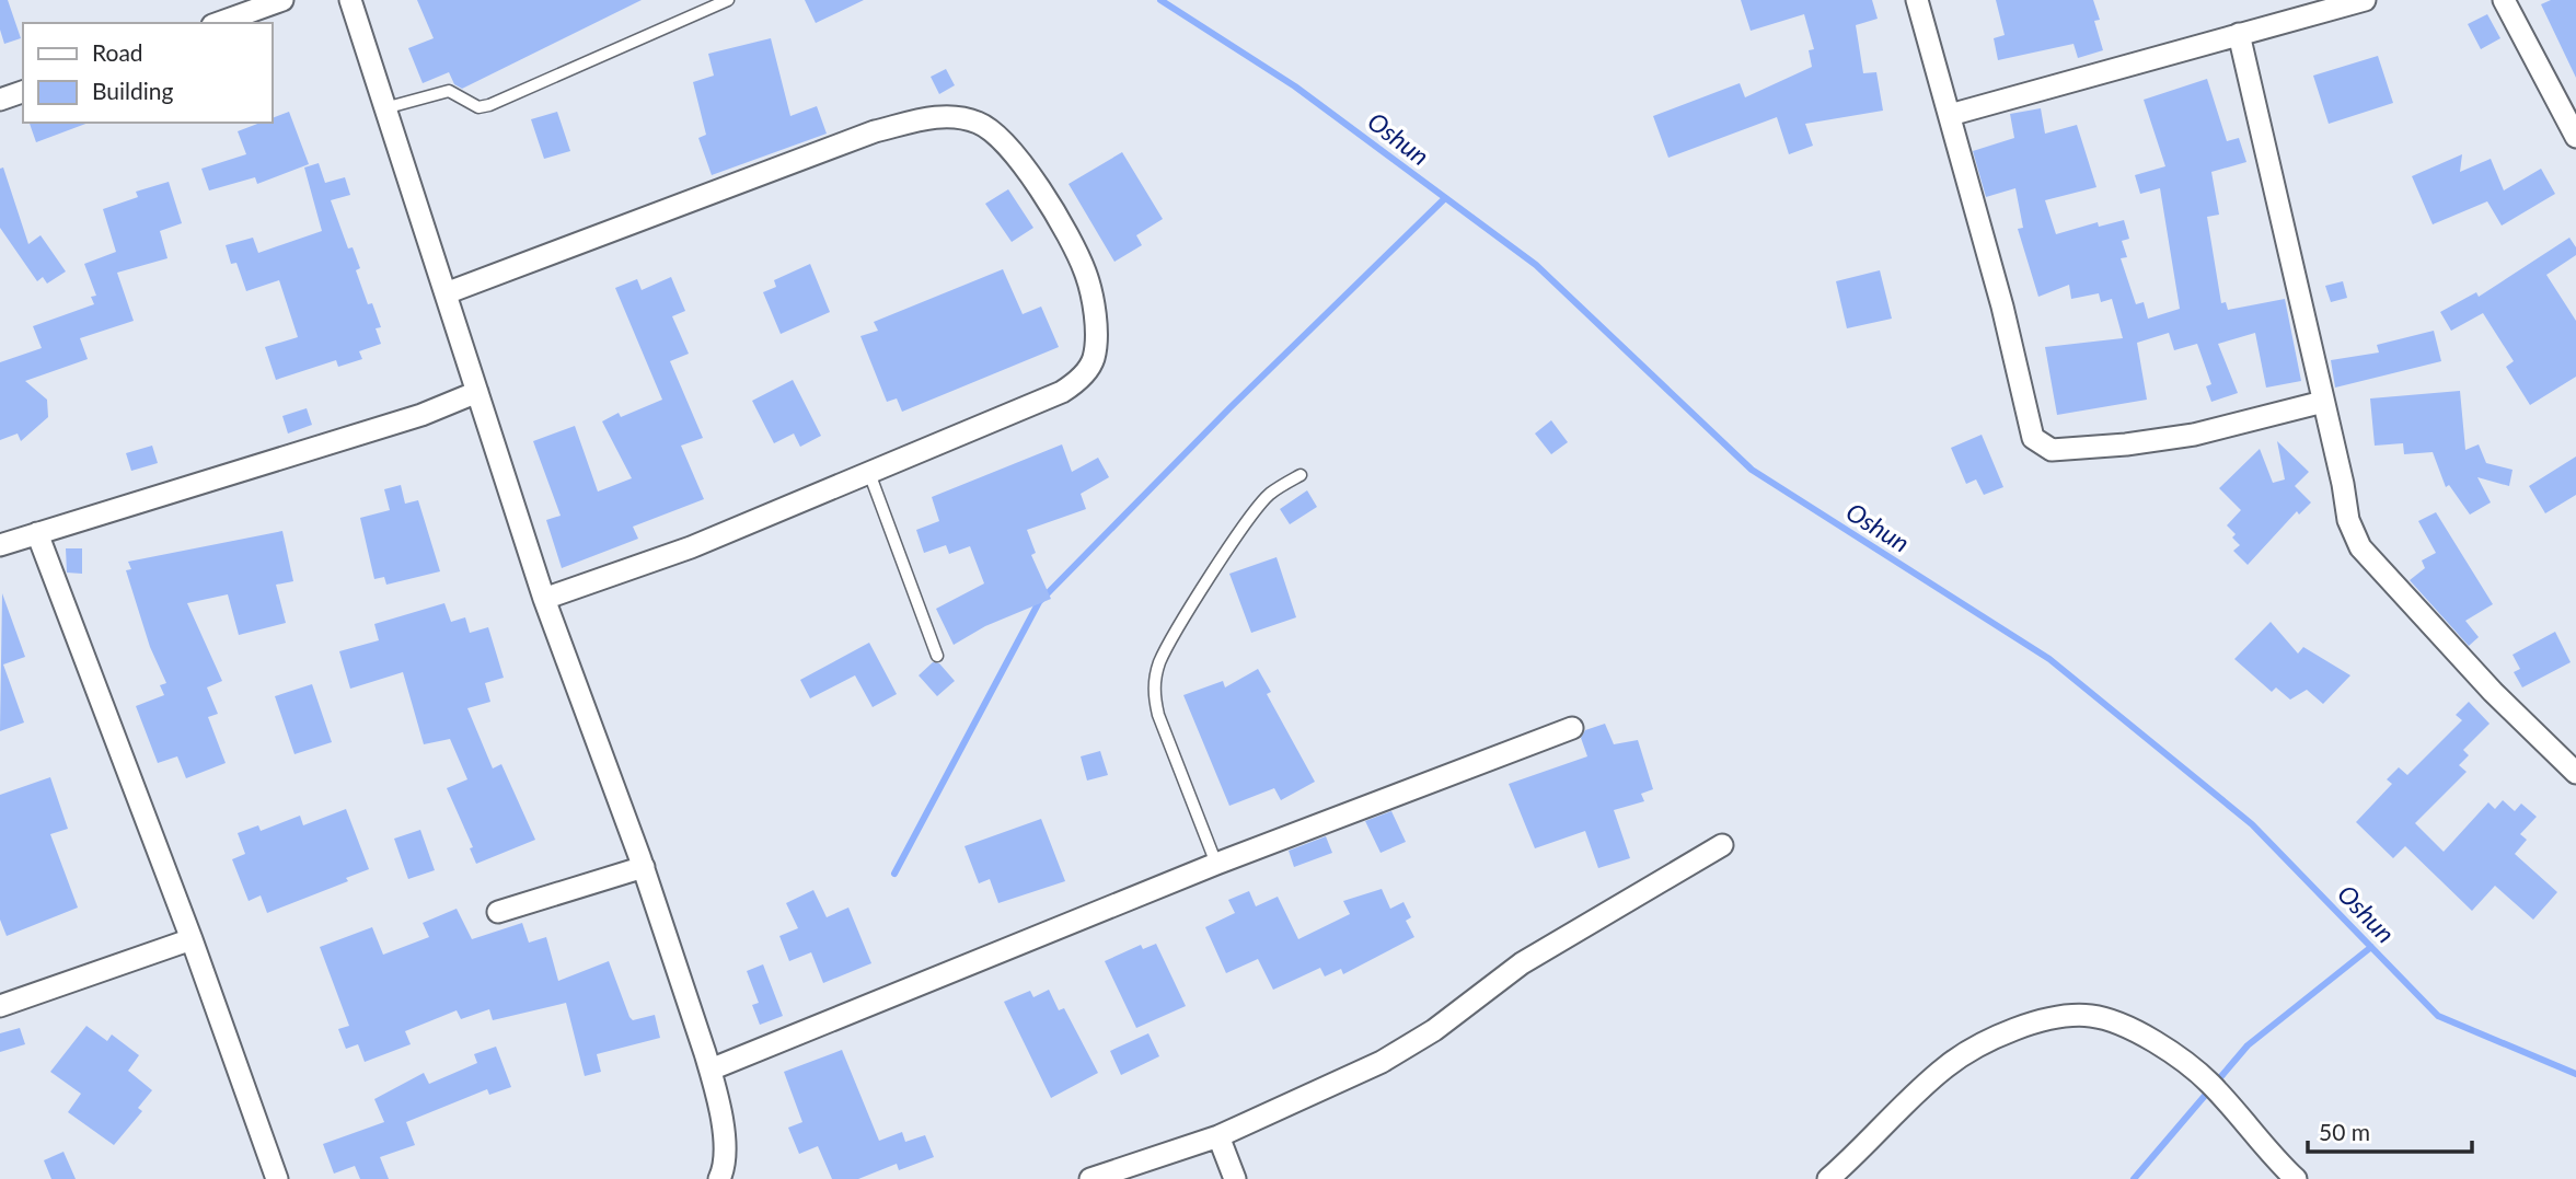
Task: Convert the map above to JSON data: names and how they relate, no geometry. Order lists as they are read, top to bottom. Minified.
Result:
{"water":["Oshun"],"legend":["Road","Building"],"scale_bar":"50 m"}
